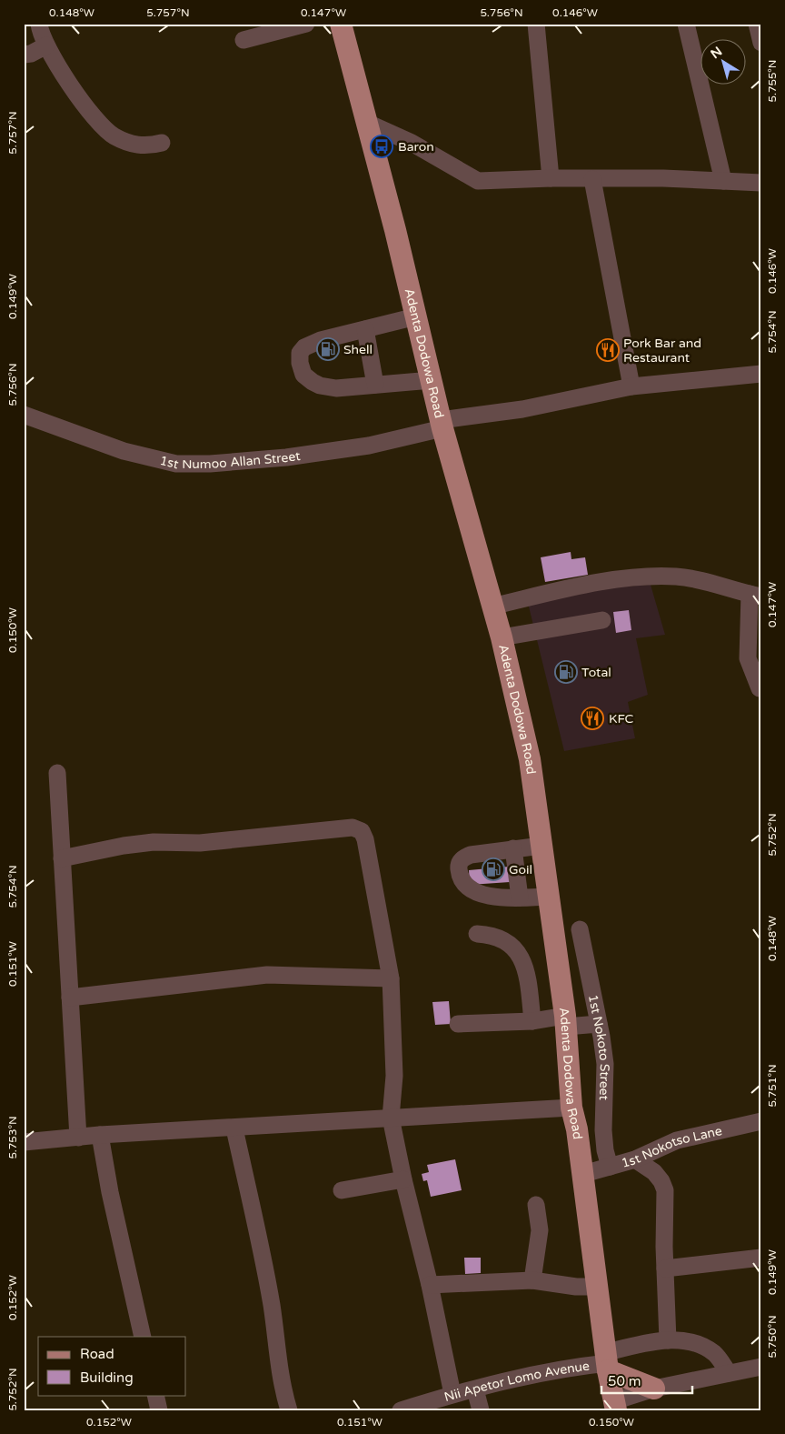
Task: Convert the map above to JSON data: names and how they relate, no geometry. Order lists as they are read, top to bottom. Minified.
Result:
{"streets":{"main road":["Adenta Dodowa Road"],"street":["1st Numoo Allan Street","1st Nokoto Street","1st Nokotso Lane","Nii Apetor Lomo Avenue"]},"crossings":[["Adenta Dodowa Road","1st Numoo Allan Street"],["Adenta Dodowa Road","1st Nokotso Lane"],["Adenta Dodowa Road","Nii Apetor Lomo Avenue"],["1st Nokoto Street","1st Nokotso Lane"]],"places":{"bus stop":["Baron"],"fuel station":["Shell","Total","Goil"],"restaurant":["Pork Bar and Restaurant","KFC"]},"legend":["Road","Building"],"scale_bar":"50 m","north":"top left","coordinates":["0.148°W","5.757°N","0.147°W","5.756°N","0.146°W","5.755°N","0.149°W","5.754°N","0.150°W","5.752°N","0.151°W","5.751°N","5.753°N","0.152°W","5.750°N"]}
